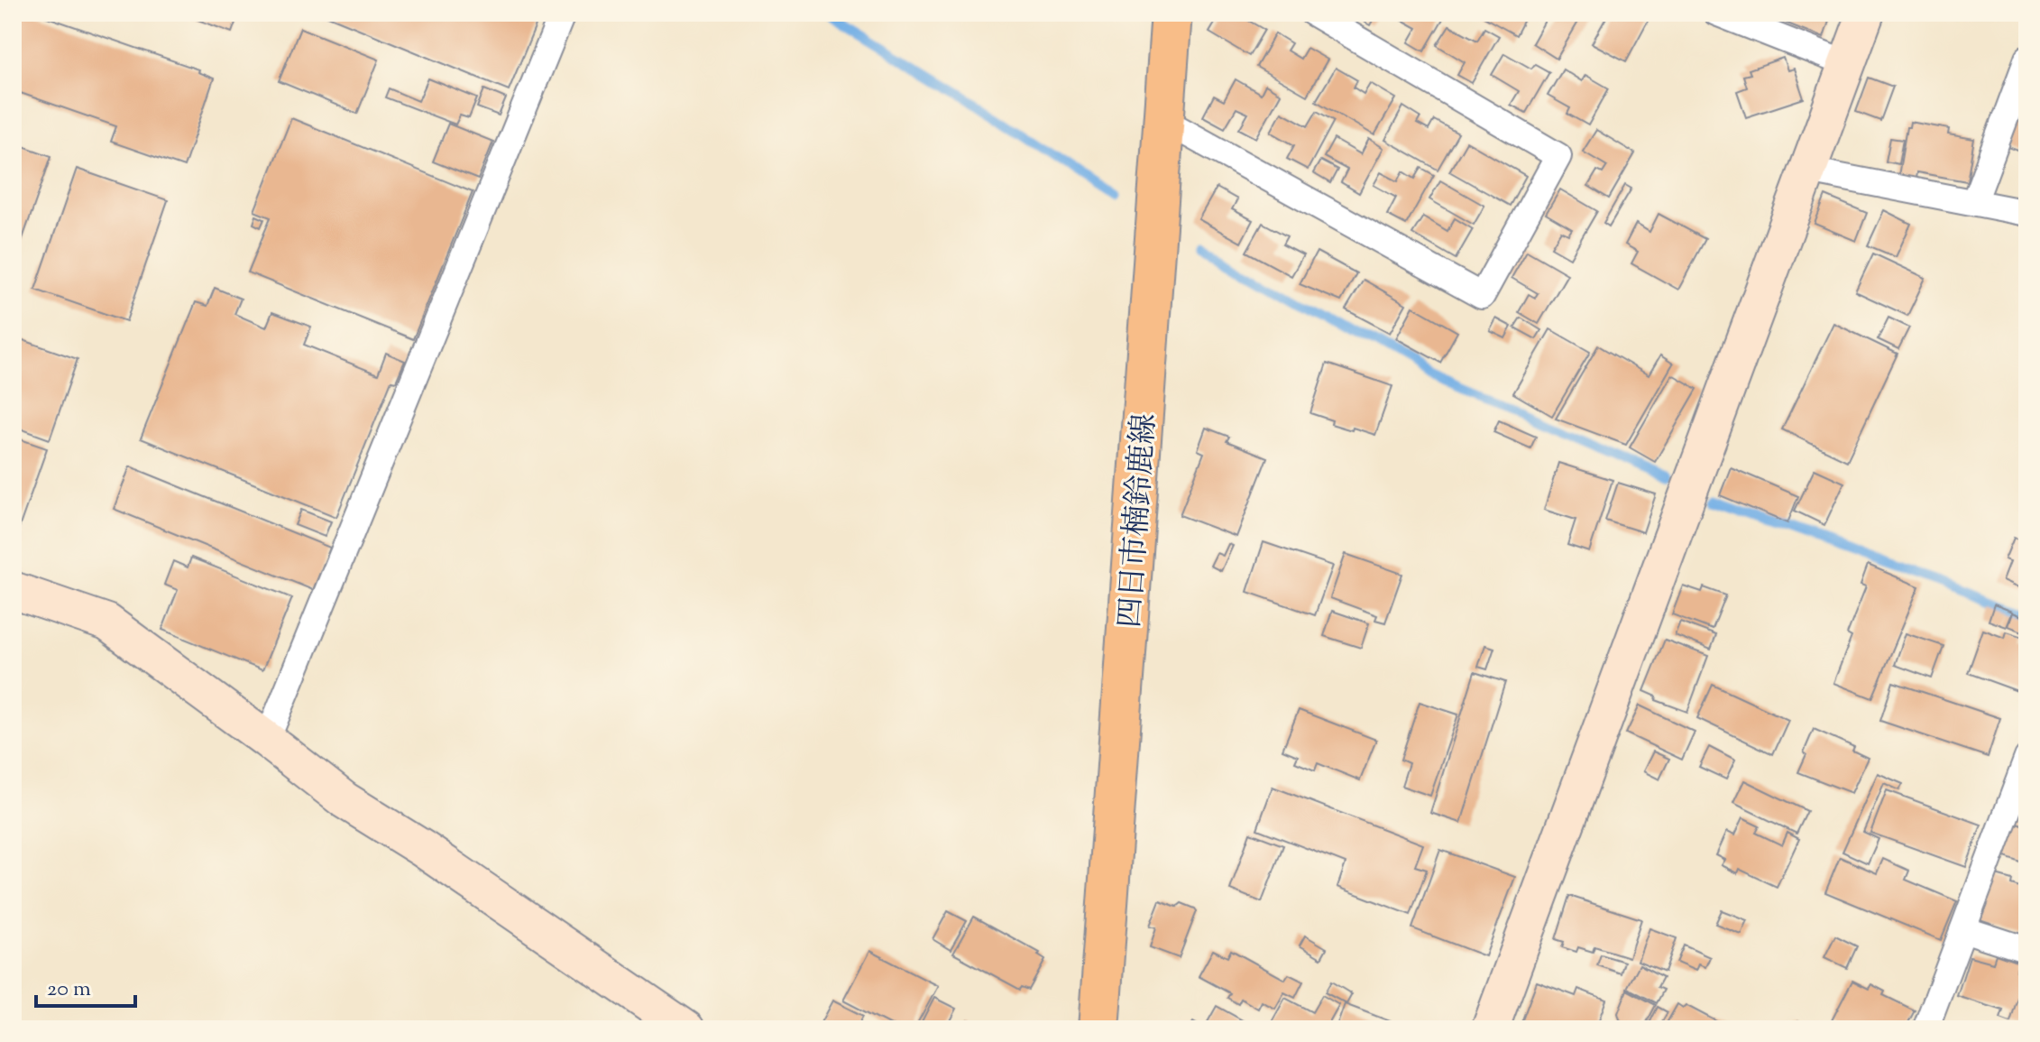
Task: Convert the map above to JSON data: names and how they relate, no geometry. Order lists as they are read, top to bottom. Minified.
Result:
{"streets":{"main road":["四日市楠鈴鹿線"]},"scale_bar":"20 m"}
